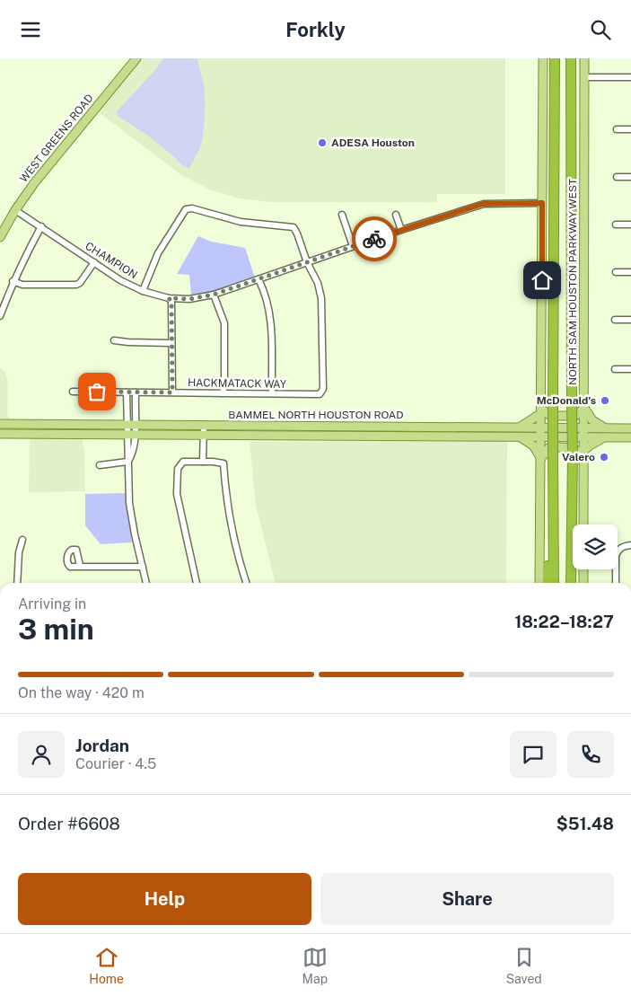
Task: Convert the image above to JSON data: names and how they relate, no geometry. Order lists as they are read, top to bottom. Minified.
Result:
{"streets":{"main road":["WEST GREENS ROAD","NORTH SAM HOUSTON PARKWAY WEST","BAMMEL NORTH HOUSTON ROAD"],"street":["CHAMPION","HACKMATACK WAY"]},"crossings":[["WEST GREENS ROAD","CHAMPION"],["CHAMPION","HACKMATACK WAY"],["NORTH SAM HOUSTON PARKWAY WEST","BAMMEL NORTH HOUSTON ROAD"]],"places":["ADESA Houston","McDonald's","Valero"],"page":{"header":"Forkly","heading":["3 min","Arriving in","18:22–18:27"],"panel":["Jordan","Courier · 4.5","Order #6608","$51.48"],"bar":"On the way · 420 m","buttons":["Help","Share"],"tabs":["Home","Map","Saved"]}}
